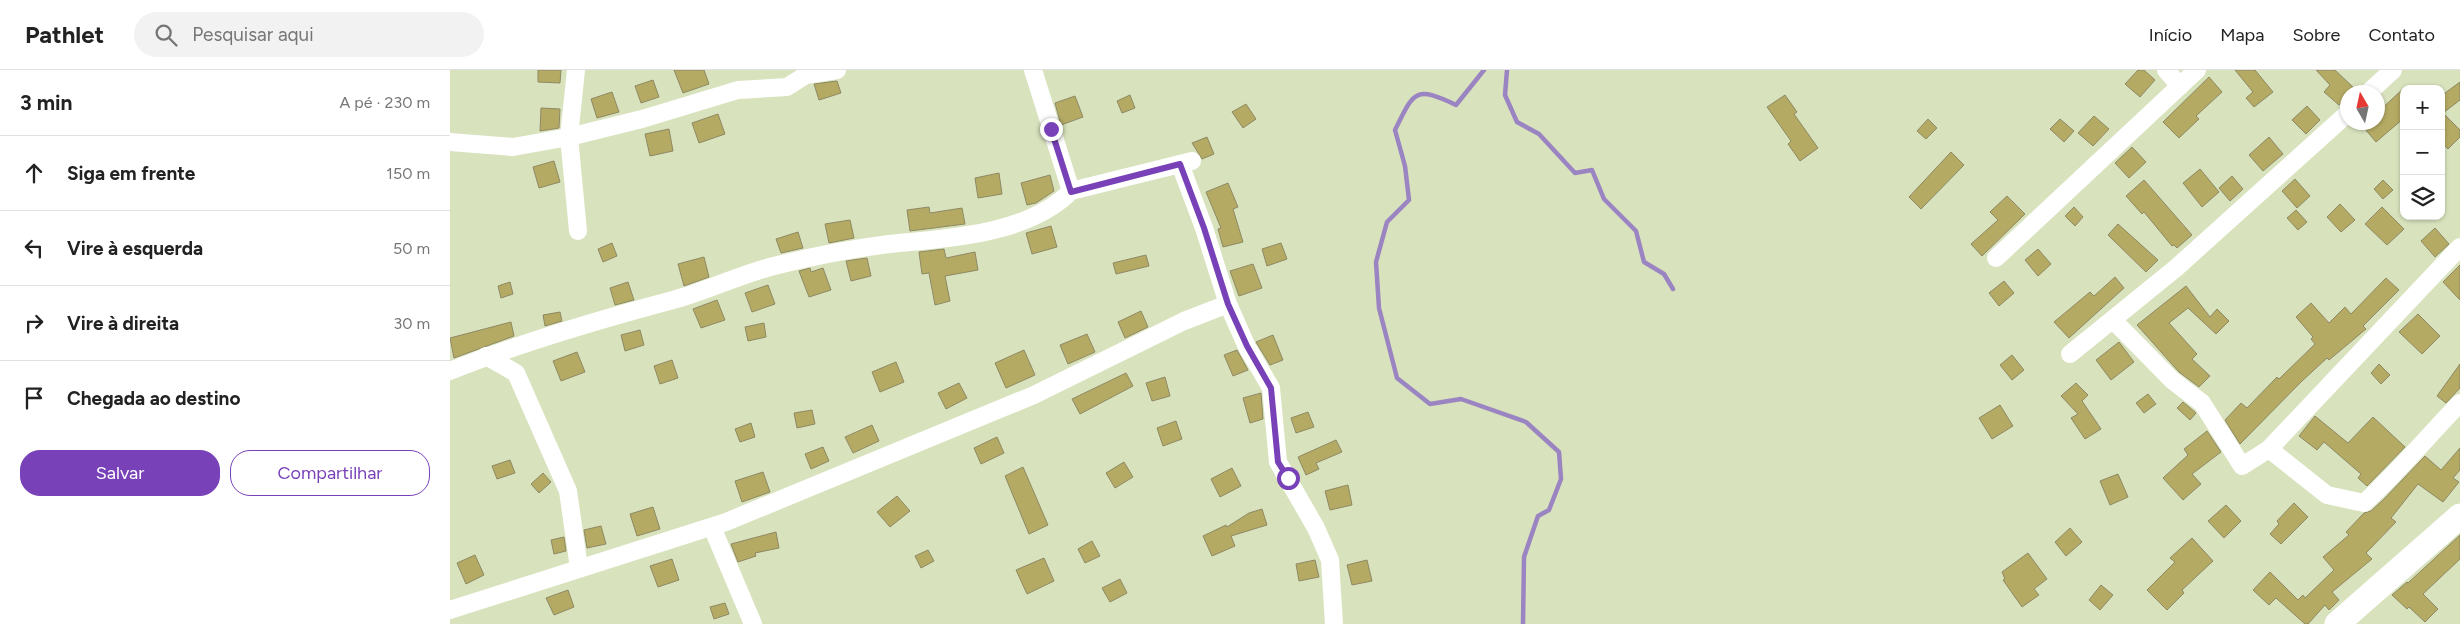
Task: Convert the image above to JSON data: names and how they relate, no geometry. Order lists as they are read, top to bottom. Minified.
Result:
{"north":"top","page":{"header":"Pathlet","search":"Pesquisar aqui","nav":["Início","Mapa","Sobre","Contato"],"heading":["3 min","A pé · 230 m"],"map_buttons":["+","−"],"list":[["Siga em frente","150 m"],["Vire à esquerda","50 m"],["Vire à direita","30 m"],"Chegada ao destino"],"buttons":["Salvar","Compartilhar"]}}
